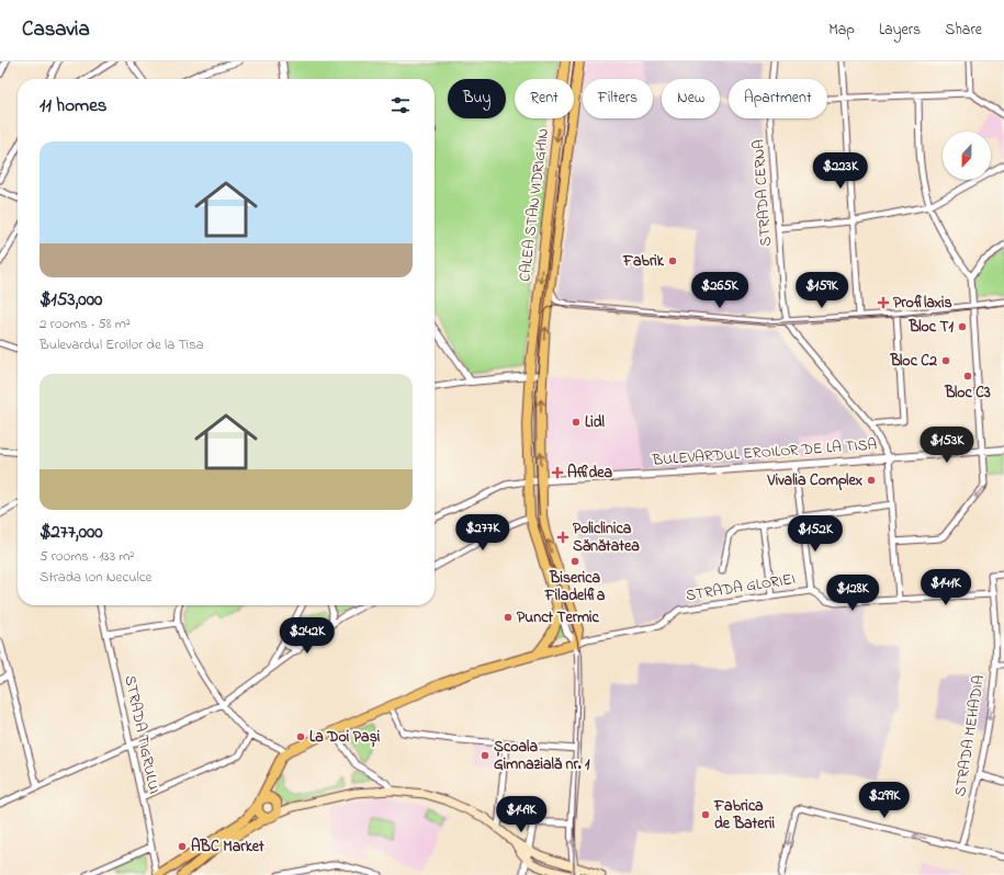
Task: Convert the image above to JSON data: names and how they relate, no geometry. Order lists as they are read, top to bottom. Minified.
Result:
{"streets":{"main road":["CALEA STAN VIDRIGHIN"],"street":["STRADA CERNA","BULEVARDUL EROILOR DE LA TISA","STRADA GLORIEI","STRADA TIGRULUI","STRADA MEHADIA"]},"crossings":[["CALEA STAN VIDRIGHIN","BULEVARDUL EROILOR DE LA TISA"],["CALEA STAN VIDRIGHIN","STRADA GLORIEI"]],"one_way":["STRADA MEHADIA"],"places":{"other":["Fabrik","Bloc T1","Bloc C2","Bloc C3","Lidl","Vivalia Complex","Biserica Filadelfia","Punct Termic","La Doi Pași","Școala Gimnazială nr. 1","Fabrica de Baterii","ABC Market"],"health":["Profilaxis","Affidea","Policlinica Sănătatea"]},"north":"bottom","page":{"header":"Casavia","nav":["Map","Layers","Share"],"chip":["Buy","Rent","Filters","New","Apartment"],"heading":"11 homes","list":[{"name":"$153,000","note":"2 rooms · 58 m² · Bulevardul Eroilor de la Tisa"},{"name":"$277,000","note":"5 rooms · 133 m² · Strada Ion Neculce"}],"price":["$223K","$265K","$159K","$153K","$277K","$152K","$141K","$128K","$242K","$299K","$149K"]}}
